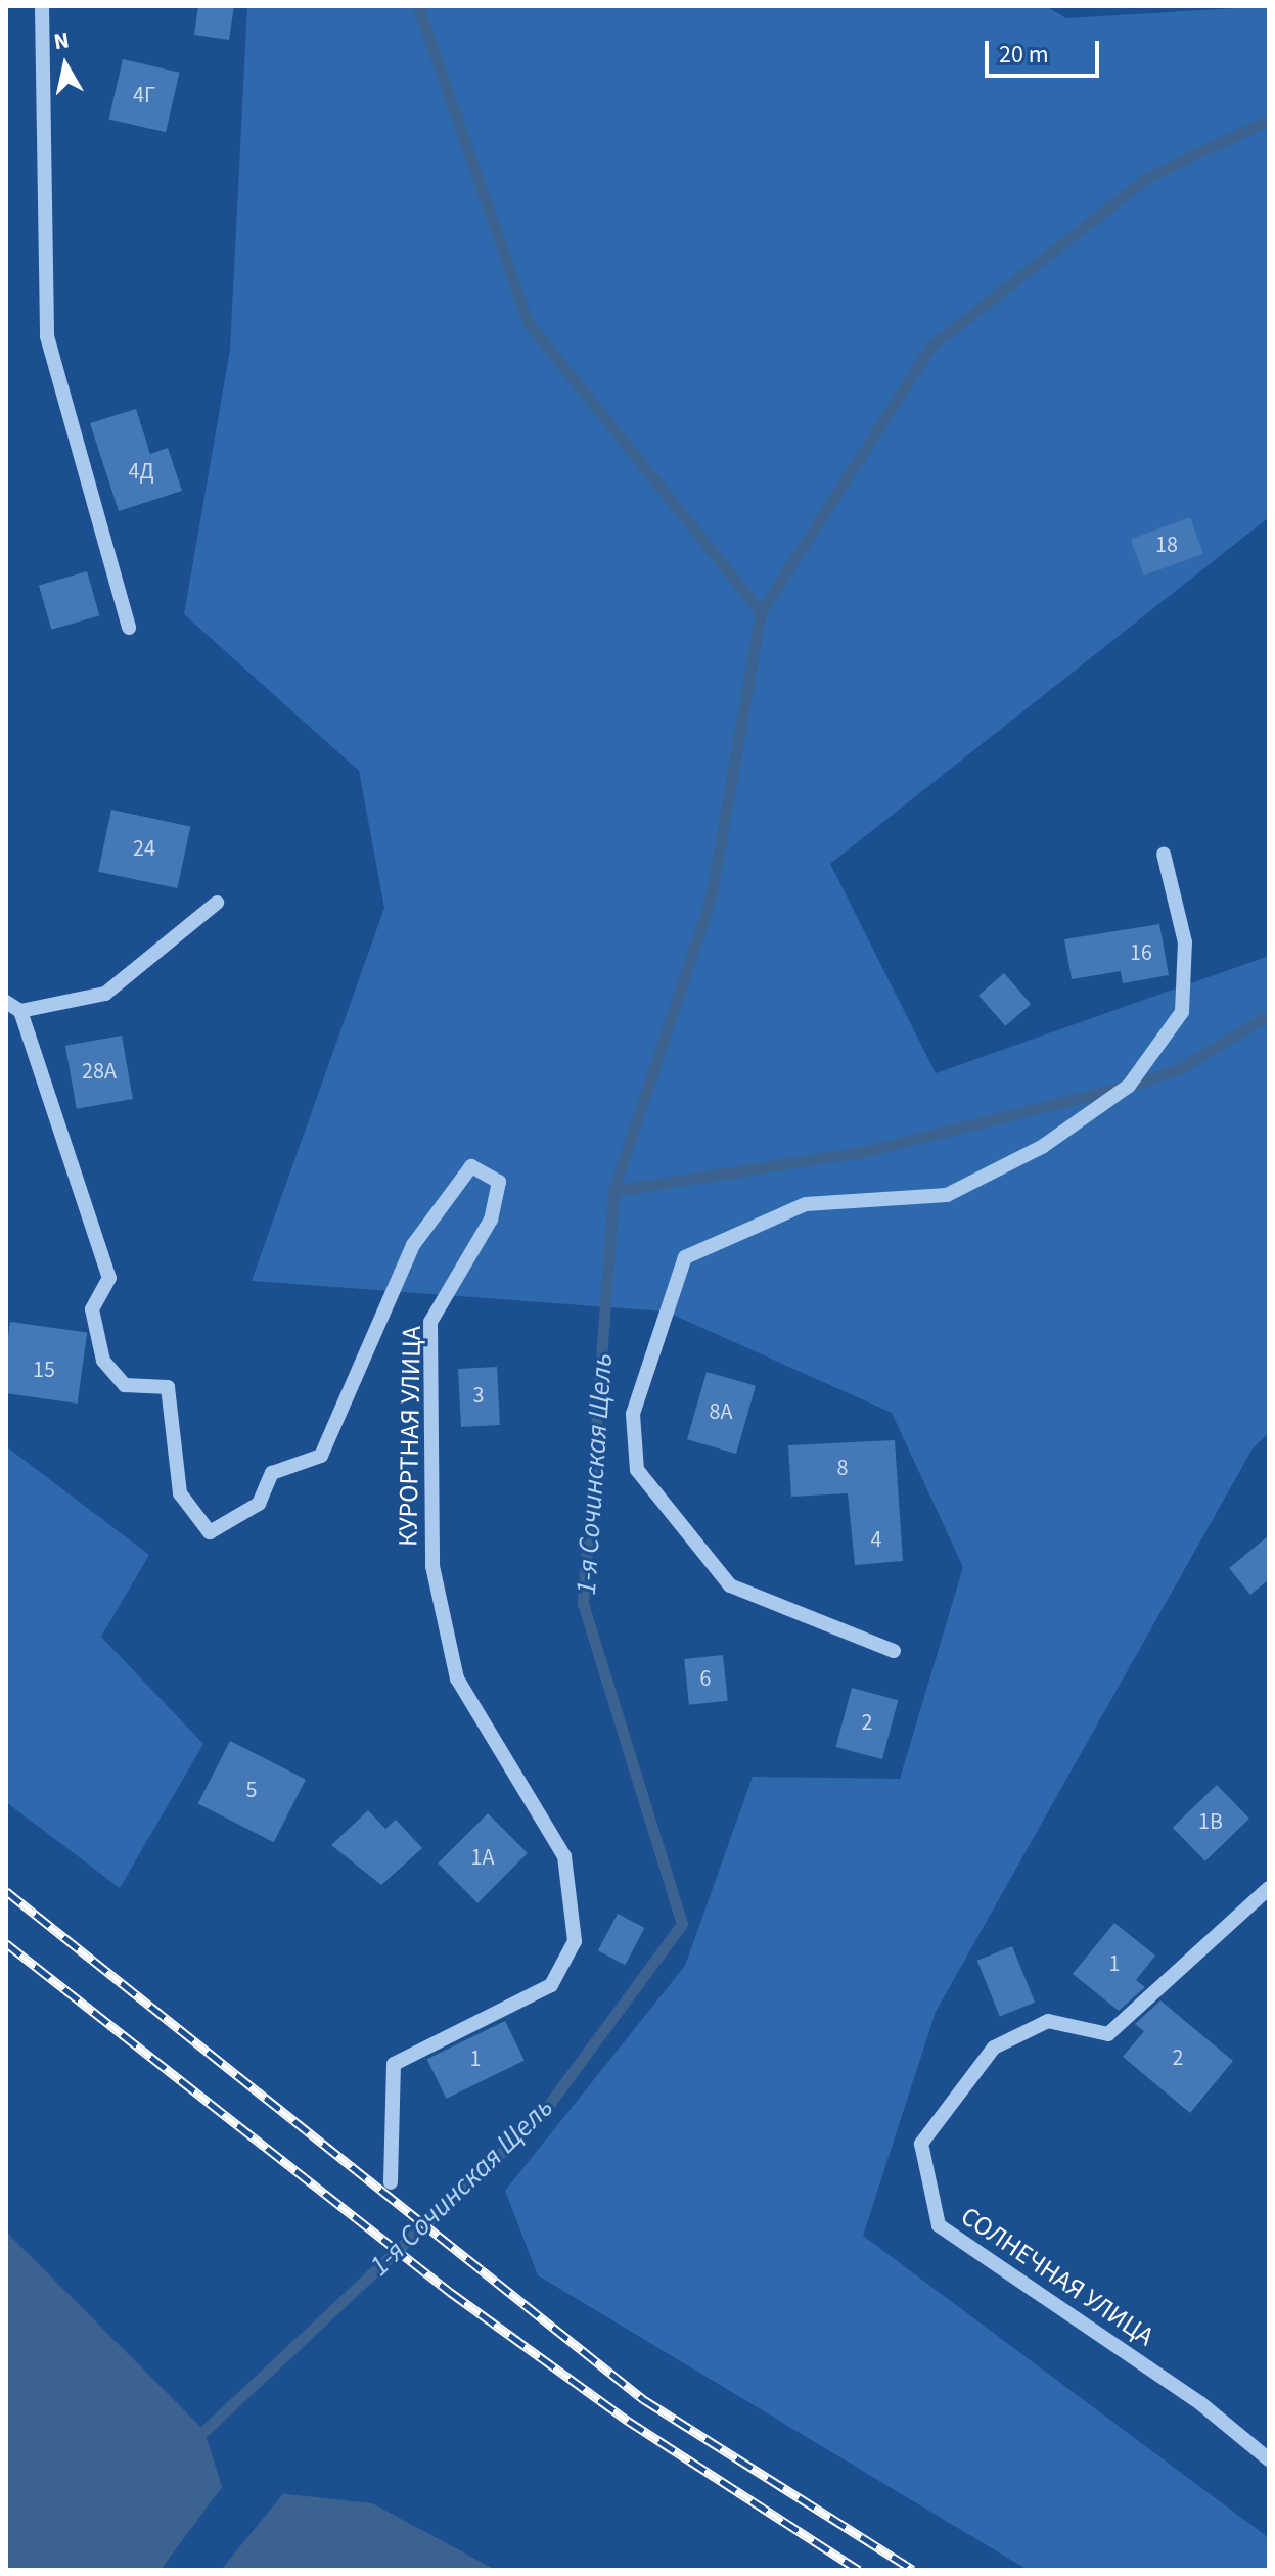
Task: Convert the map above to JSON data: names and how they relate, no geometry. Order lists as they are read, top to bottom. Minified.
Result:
{"streets":{"street":["КУРОРТНАЯ УЛИЦА","СОЛНЕЧНАЯ УЛИЦА"]},"water":["1-я Сочинская Щель"],"house_numbers":["4Г","4Д","18","24","16","28А","15","3","8А","8","4","6","2","5","1В","1А","1","2","1"],"scale_bar":"20 m","north":"top"}
